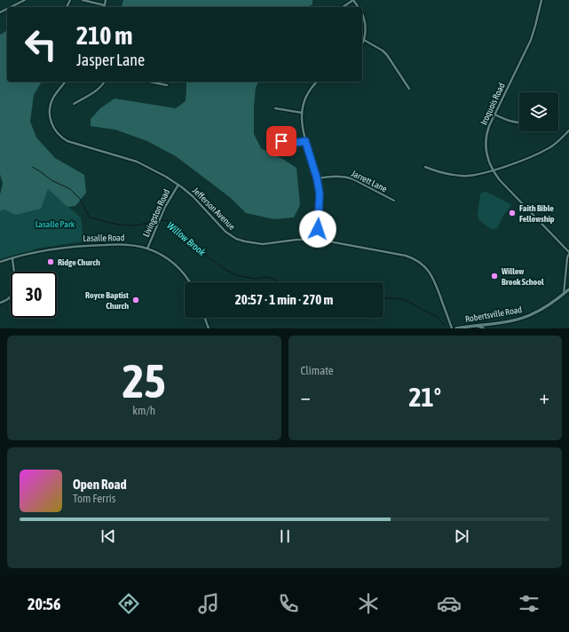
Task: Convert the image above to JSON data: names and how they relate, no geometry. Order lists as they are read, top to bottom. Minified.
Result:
{"streets":{"street":["Iroquois Road","Jarrett Lane","Jefferson Avenue","Livingston Road","Lasalle Road","Robertsville Road"]},"crossings":[["Jefferson Avenue","Livingston Road"],["Livingston Road","Lasalle Road"]],"water":["Willow Brook"],"parks":["Lasalle Park"],"places":["Faith Bible Fellowship","Ridge Church","Willow Brook School","Royce Baptist Church"],"page":{"turn":["210 m","Jasper Lane"],"limit":"30","trip":"20:57 · 1 min · 270 m","tile":[["25","km/h"],"Climate"],"heat":["−","21°","+"],"song":["Open Road","Tom Ferris"],"tabs":"20:56"}}
